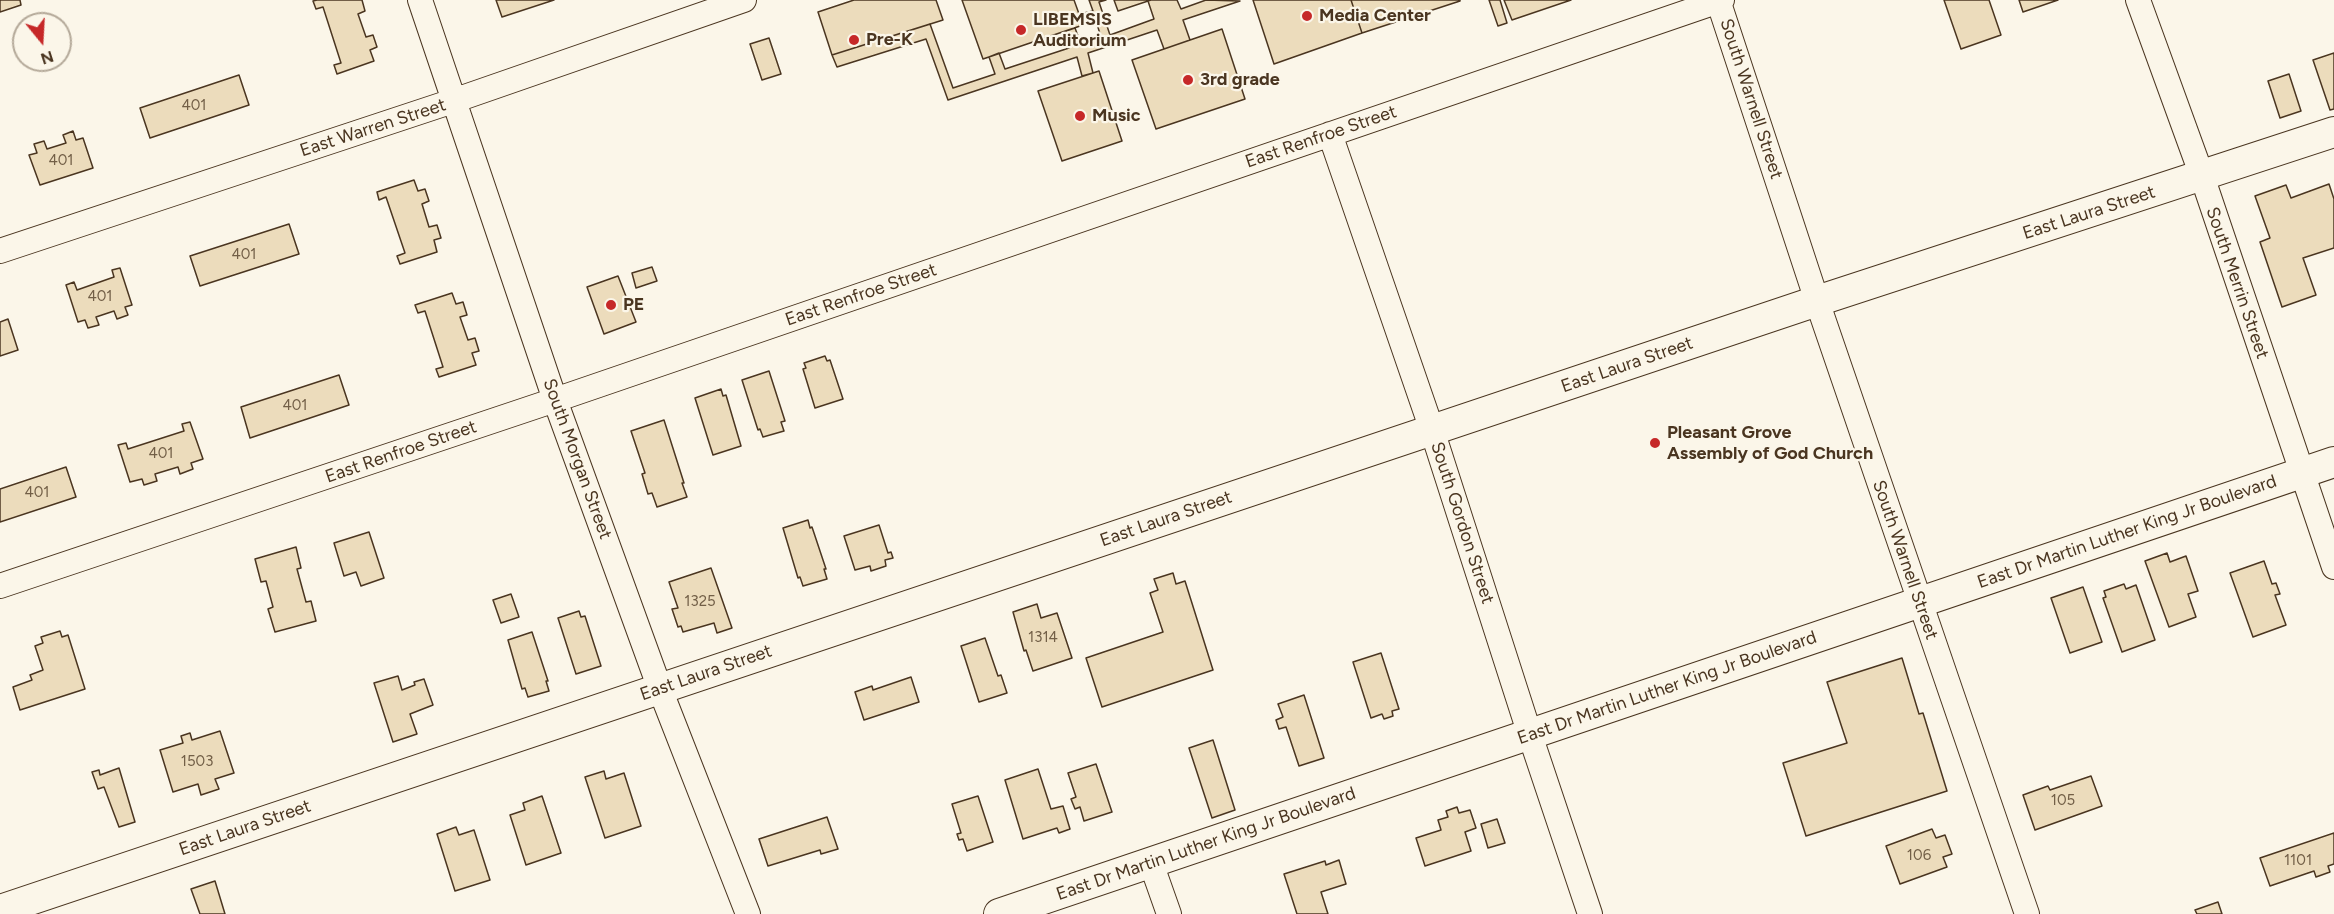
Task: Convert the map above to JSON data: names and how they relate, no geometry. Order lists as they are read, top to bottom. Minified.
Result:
{"streets":{"street":["South Warnell Street","East Warren Street","East Renfroe Street","East Laura Street","South Merrin Street","South Morgan Street","South Gordon Street","East Dr Martin Luther King Jr Boulevard"]},"crossings":[["South Warnell Street","East Renfroe Street"],["South Warnell Street","East Laura Street"],["South Warnell Street","East Dr Martin Luther King Jr Boulevard"],["East Warren Street","South Morgan Street"],["East Renfroe Street","South Morgan Street"],["East Renfroe Street","South Gordon Street"],["East Laura Street","South Merrin Street"],["East Laura Street","South Morgan Street"],["East Laura Street","South Gordon Street"],["South Merrin Street","East Dr Martin Luther King Jr Boulevard"],["South Gordon Street","East Dr Martin Luther King Jr Boulevard"]],"places":["Media Center","LIBEMSIS Auditorium","Pre-K","3rd grade","Music","PE","Pleasant Grove Assembly of God Church"],"house_numbers":["401","401","401","401","401","401","401","1325","1314","1503","105","106","1101"],"north":"bottom"}
